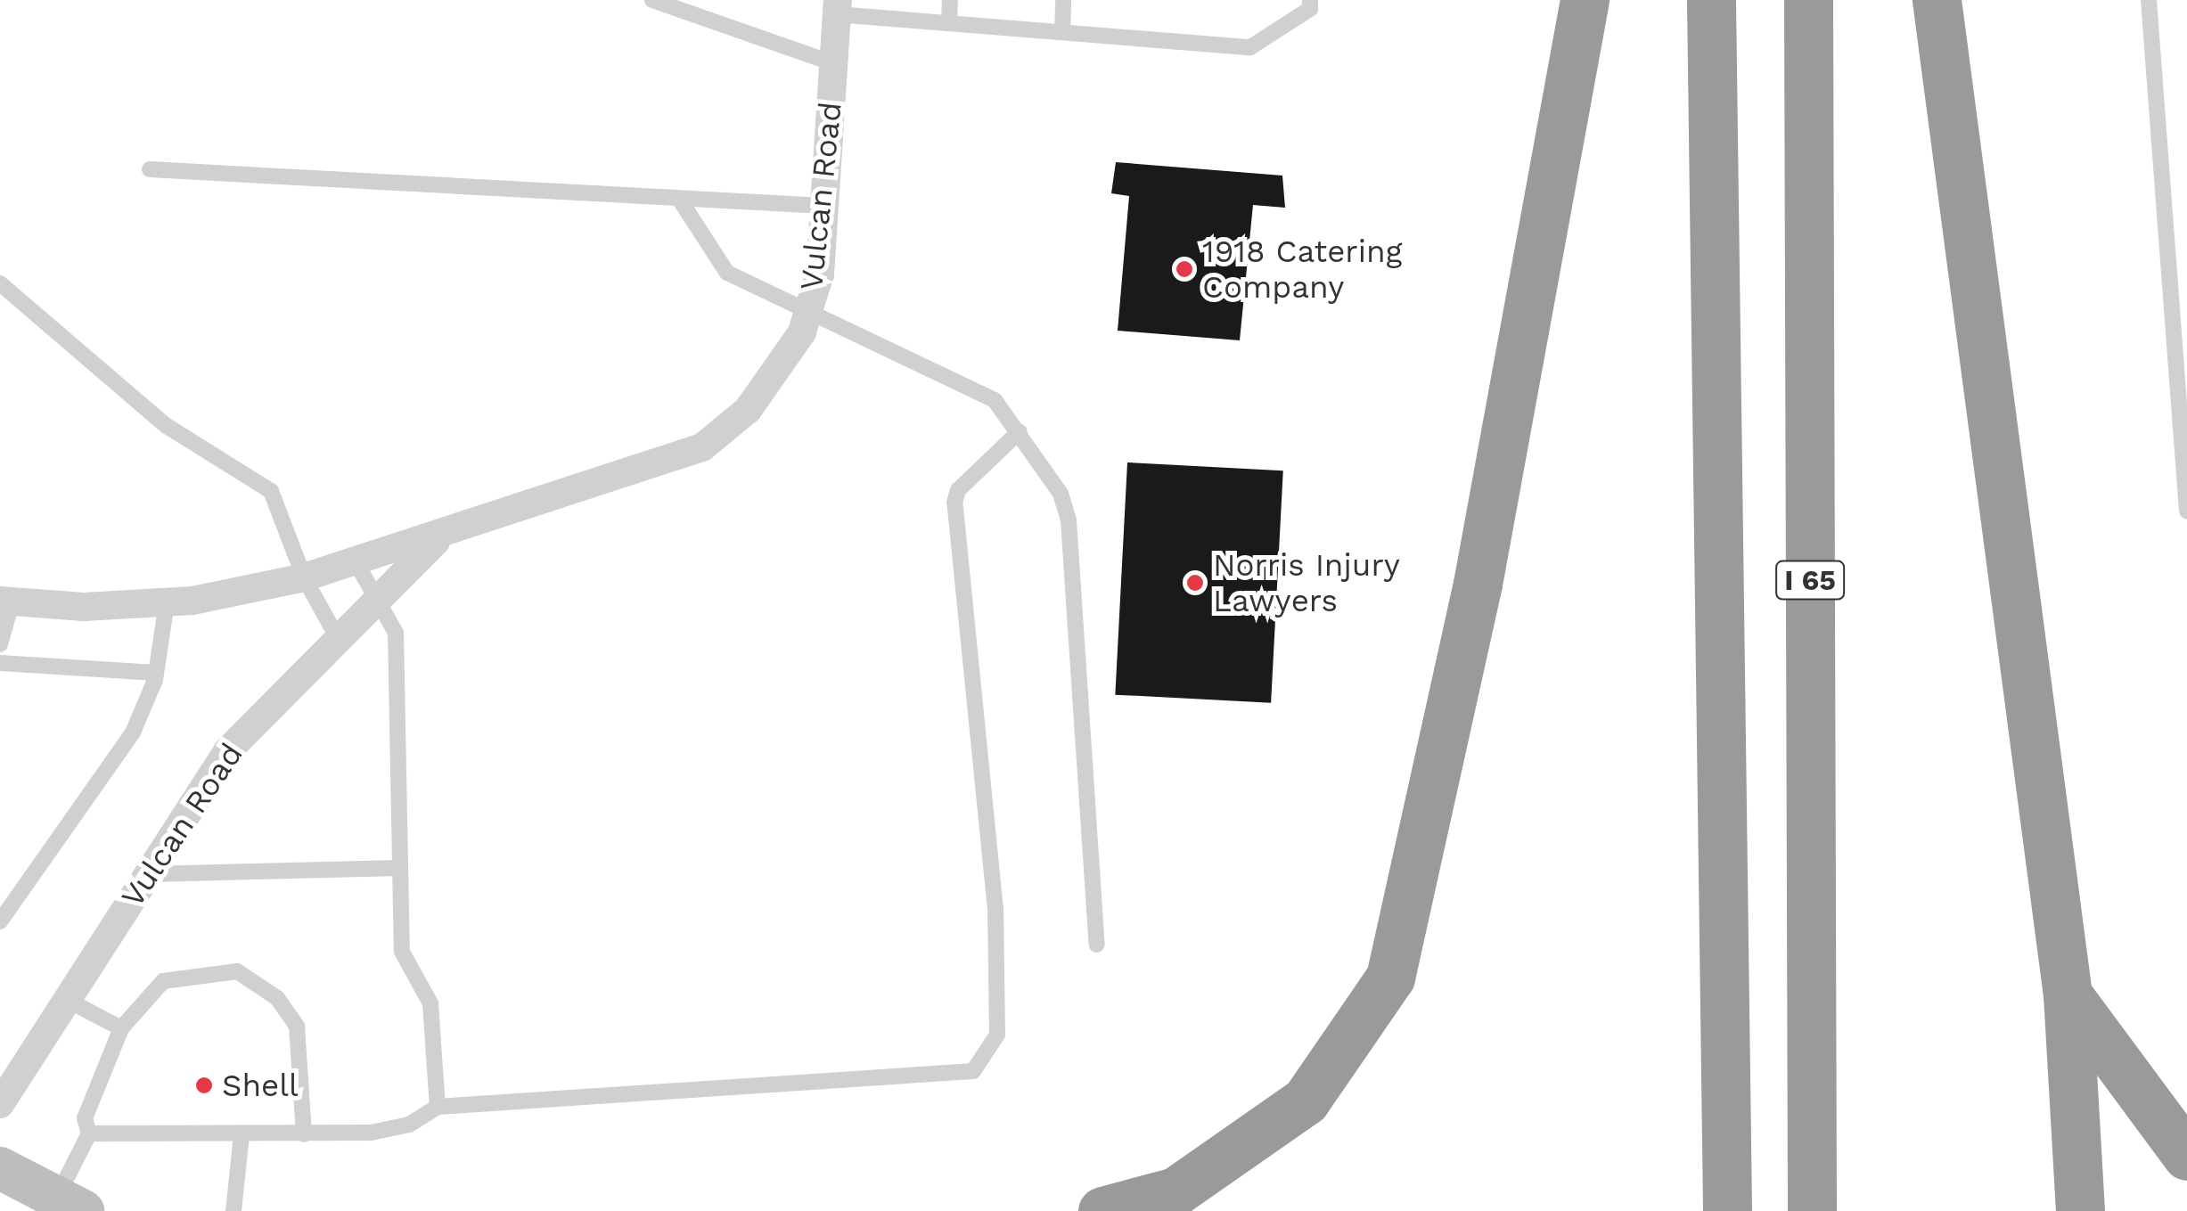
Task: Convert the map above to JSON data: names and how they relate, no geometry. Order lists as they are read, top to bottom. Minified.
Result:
{"streets":{"highway":["I 65"],"street":["Vulcan Road"]},"places":["1918 Catering Company","Norris Injury Lawyers","Shell"]}
